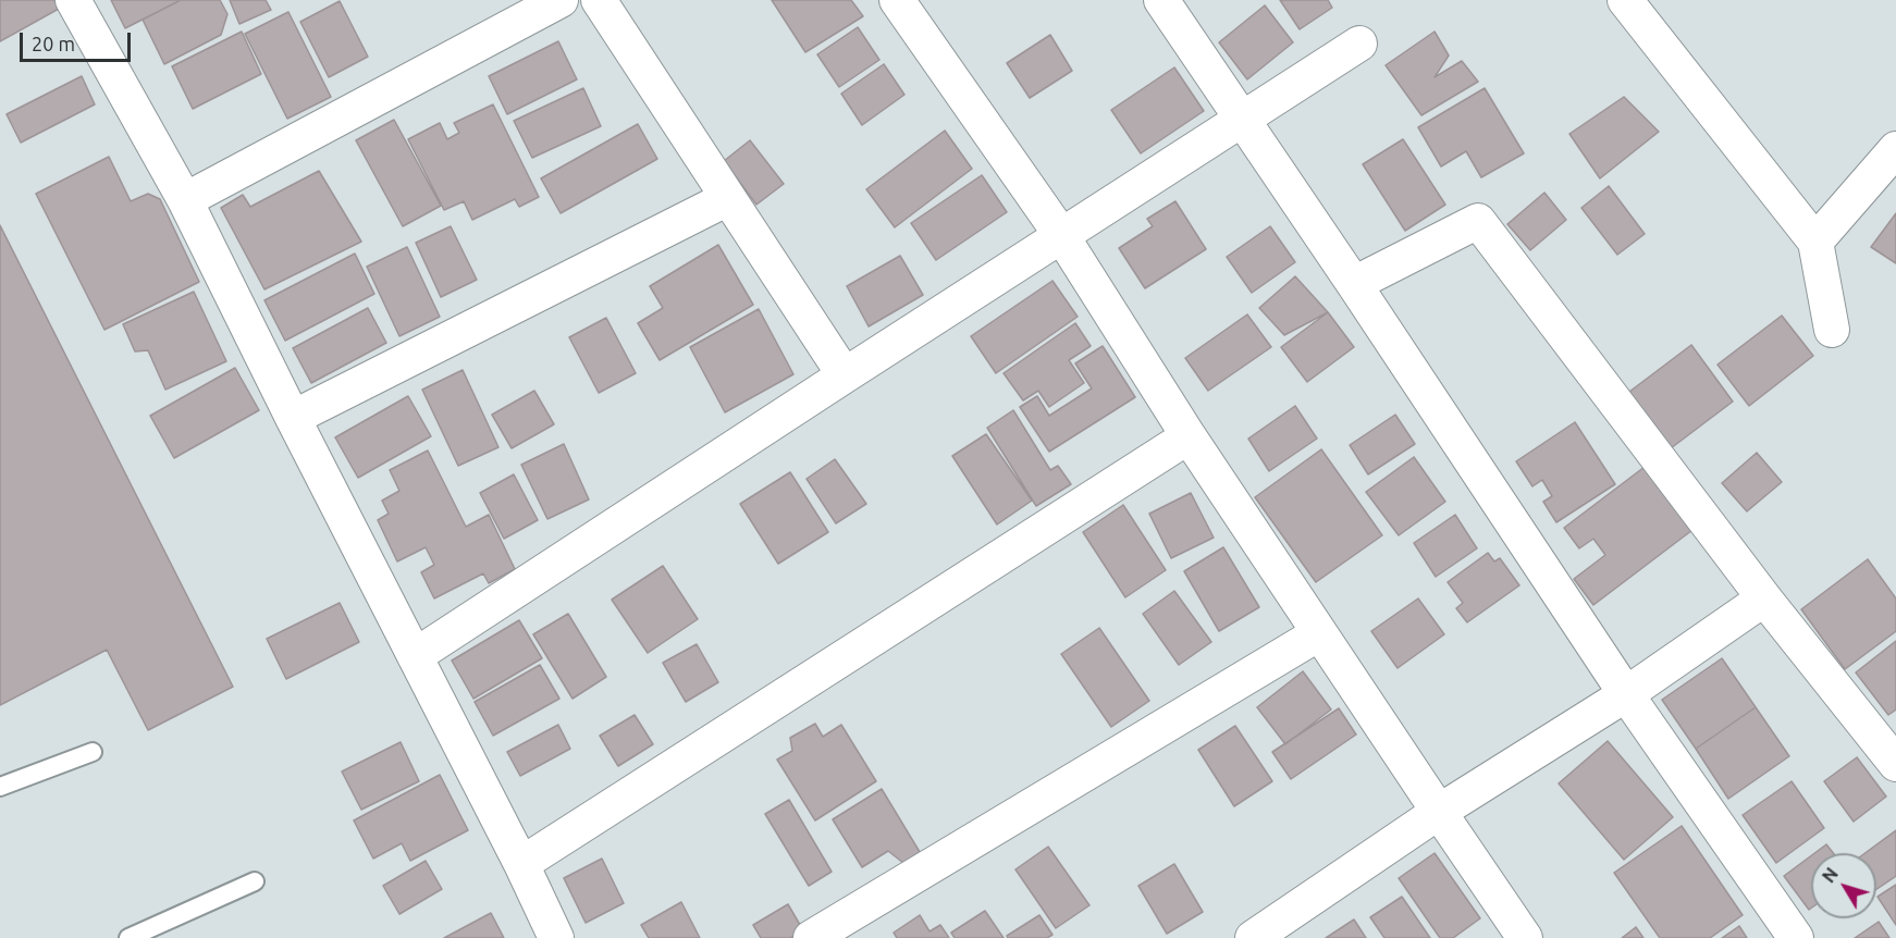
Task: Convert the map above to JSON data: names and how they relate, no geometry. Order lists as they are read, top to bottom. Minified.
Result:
{"scale_bar":"20 m","north":"top left"}
